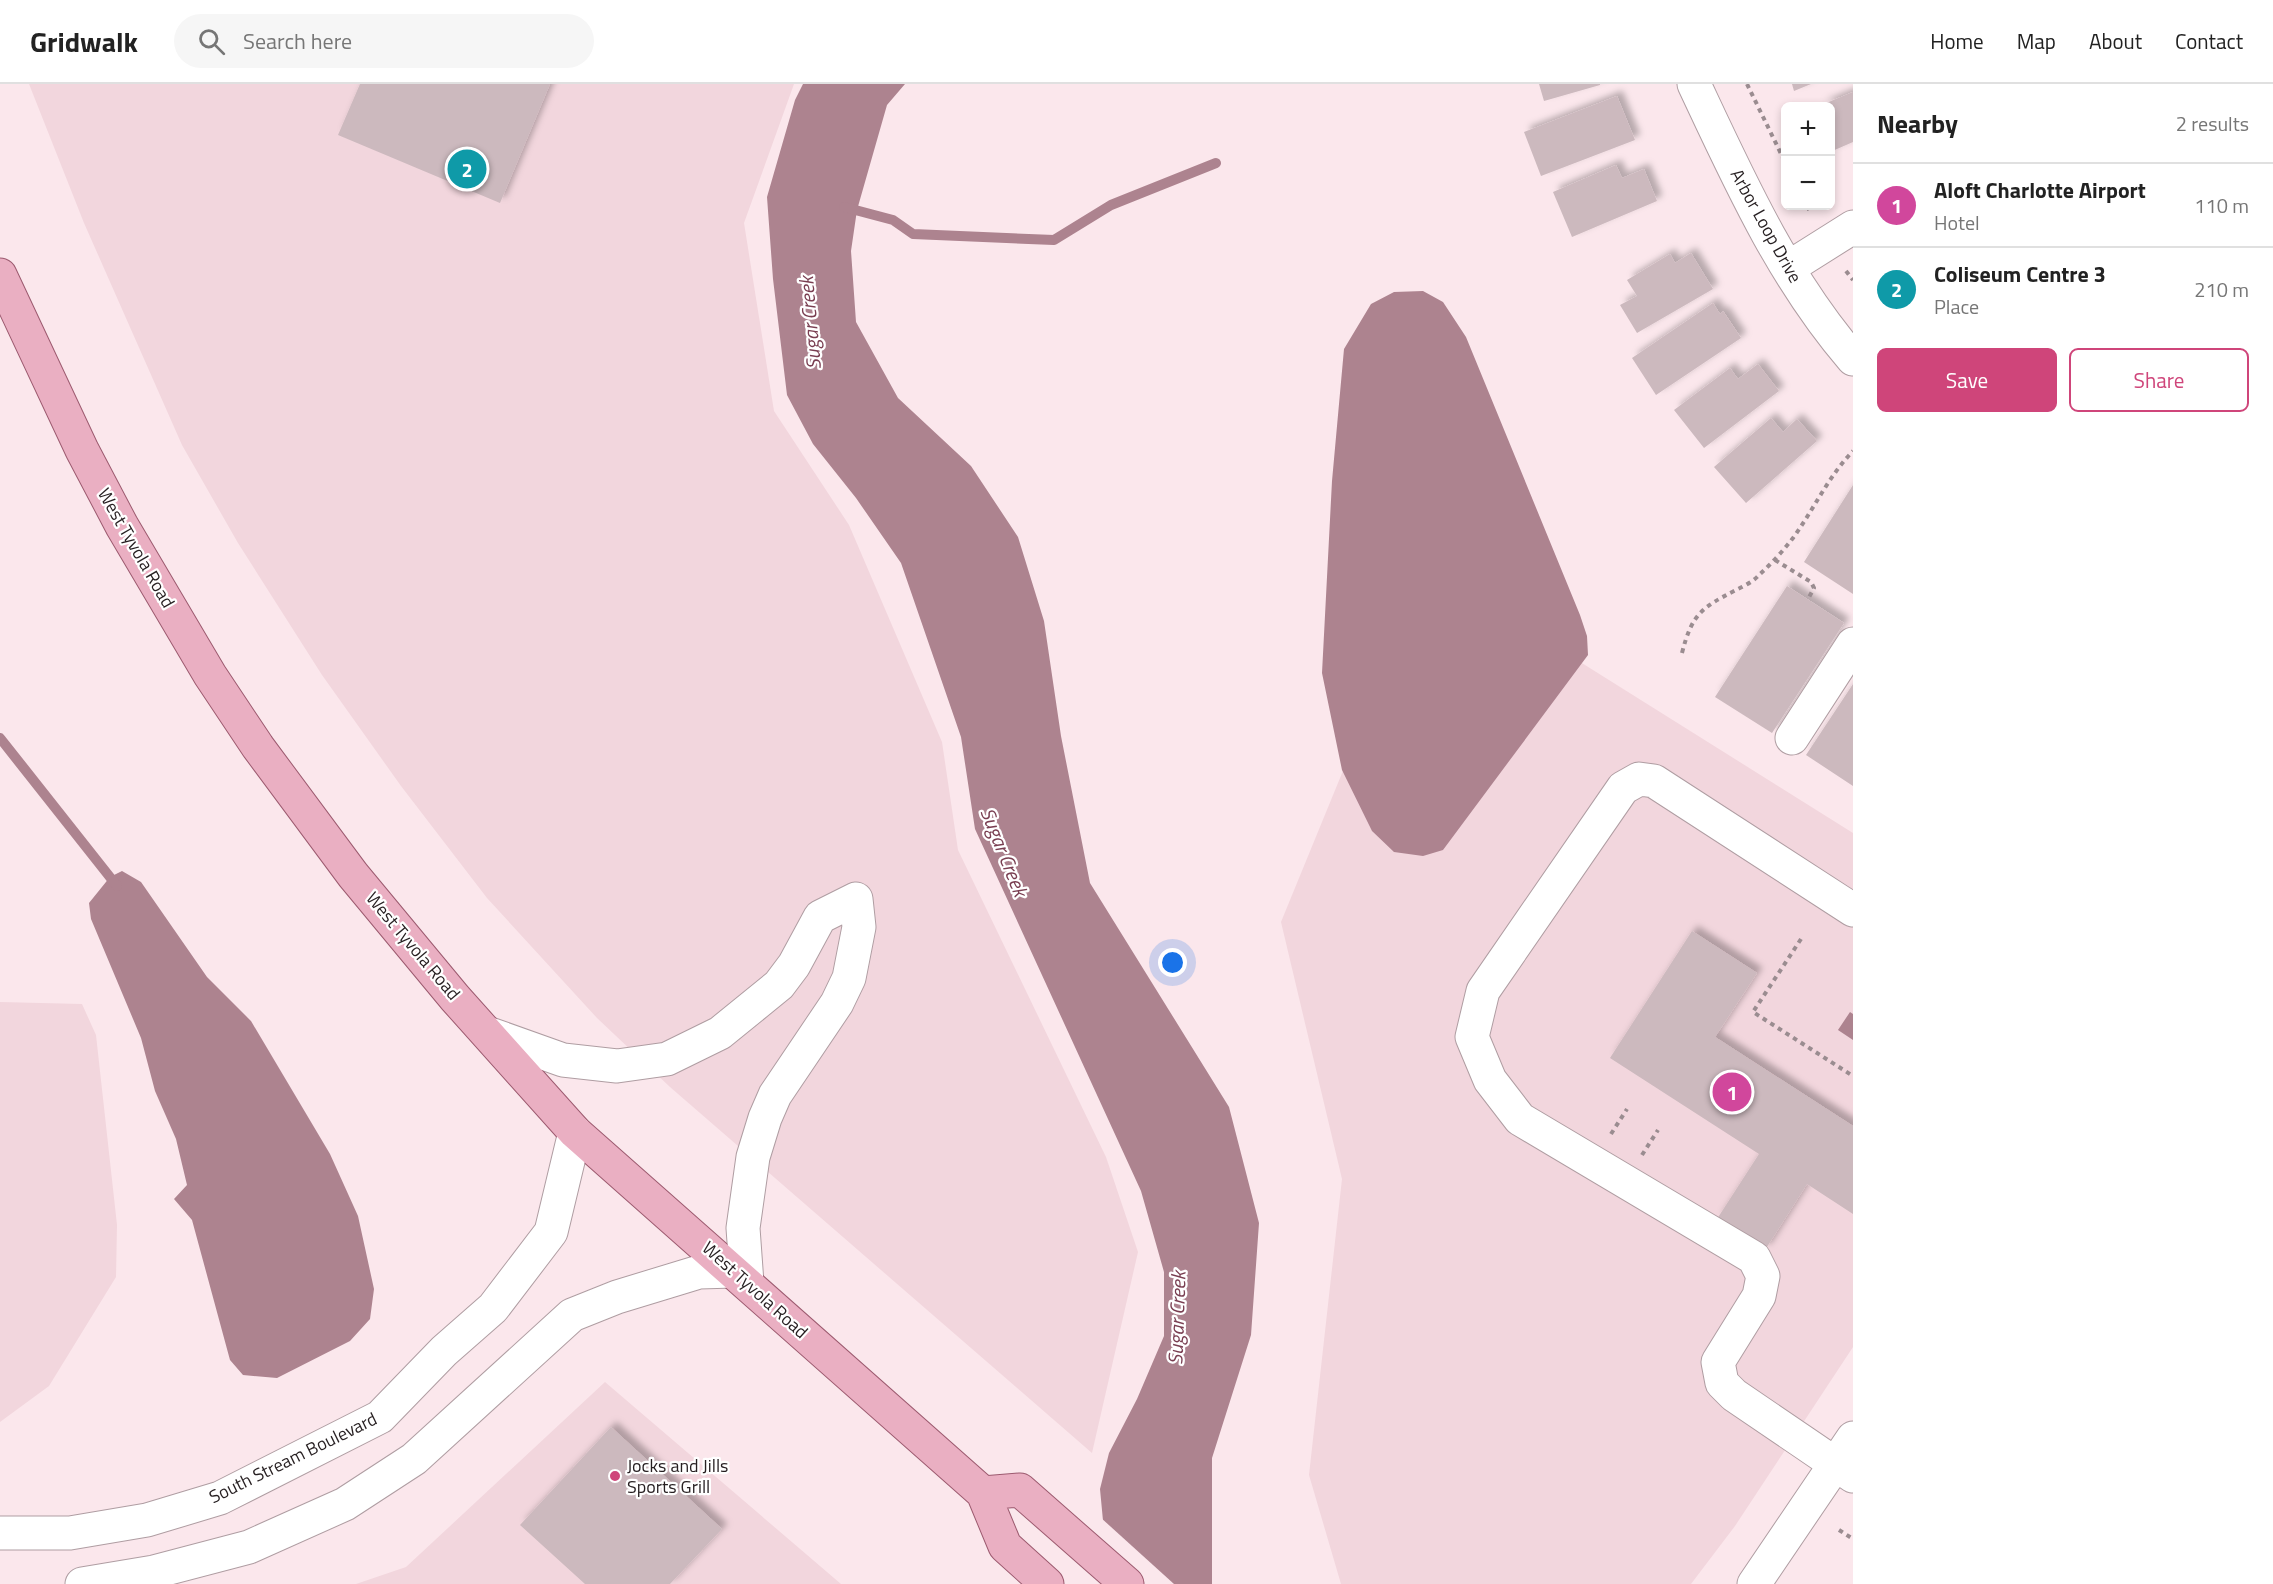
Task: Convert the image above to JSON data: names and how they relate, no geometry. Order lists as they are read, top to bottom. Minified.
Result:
{"streets":{"main road":["West Tyvola Road"],"street":["Arbor Loop Drive","South Stream Boulevard"]},"crossings":[["West Tyvola Road","South Stream Boulevard"]],"water":["Sugar Creek"],"places":["Jocks and Jills Sports Grill"],"page":{"header":"Gridwalk","search":"Search here","nav":["Home","Map","About","Contact"],"heading":["Nearby","2 results"],"map_buttons":["+","−"],"pins":["2","1"],"list":[{"mark":"1","name":"Aloft Charlotte Airport","note":"Hotel","value":"110 m"},{"mark":"2","name":"Coliseum Centre 3","note":"Place","value":"210 m"}],"buttons":["Save","Share"]}}
